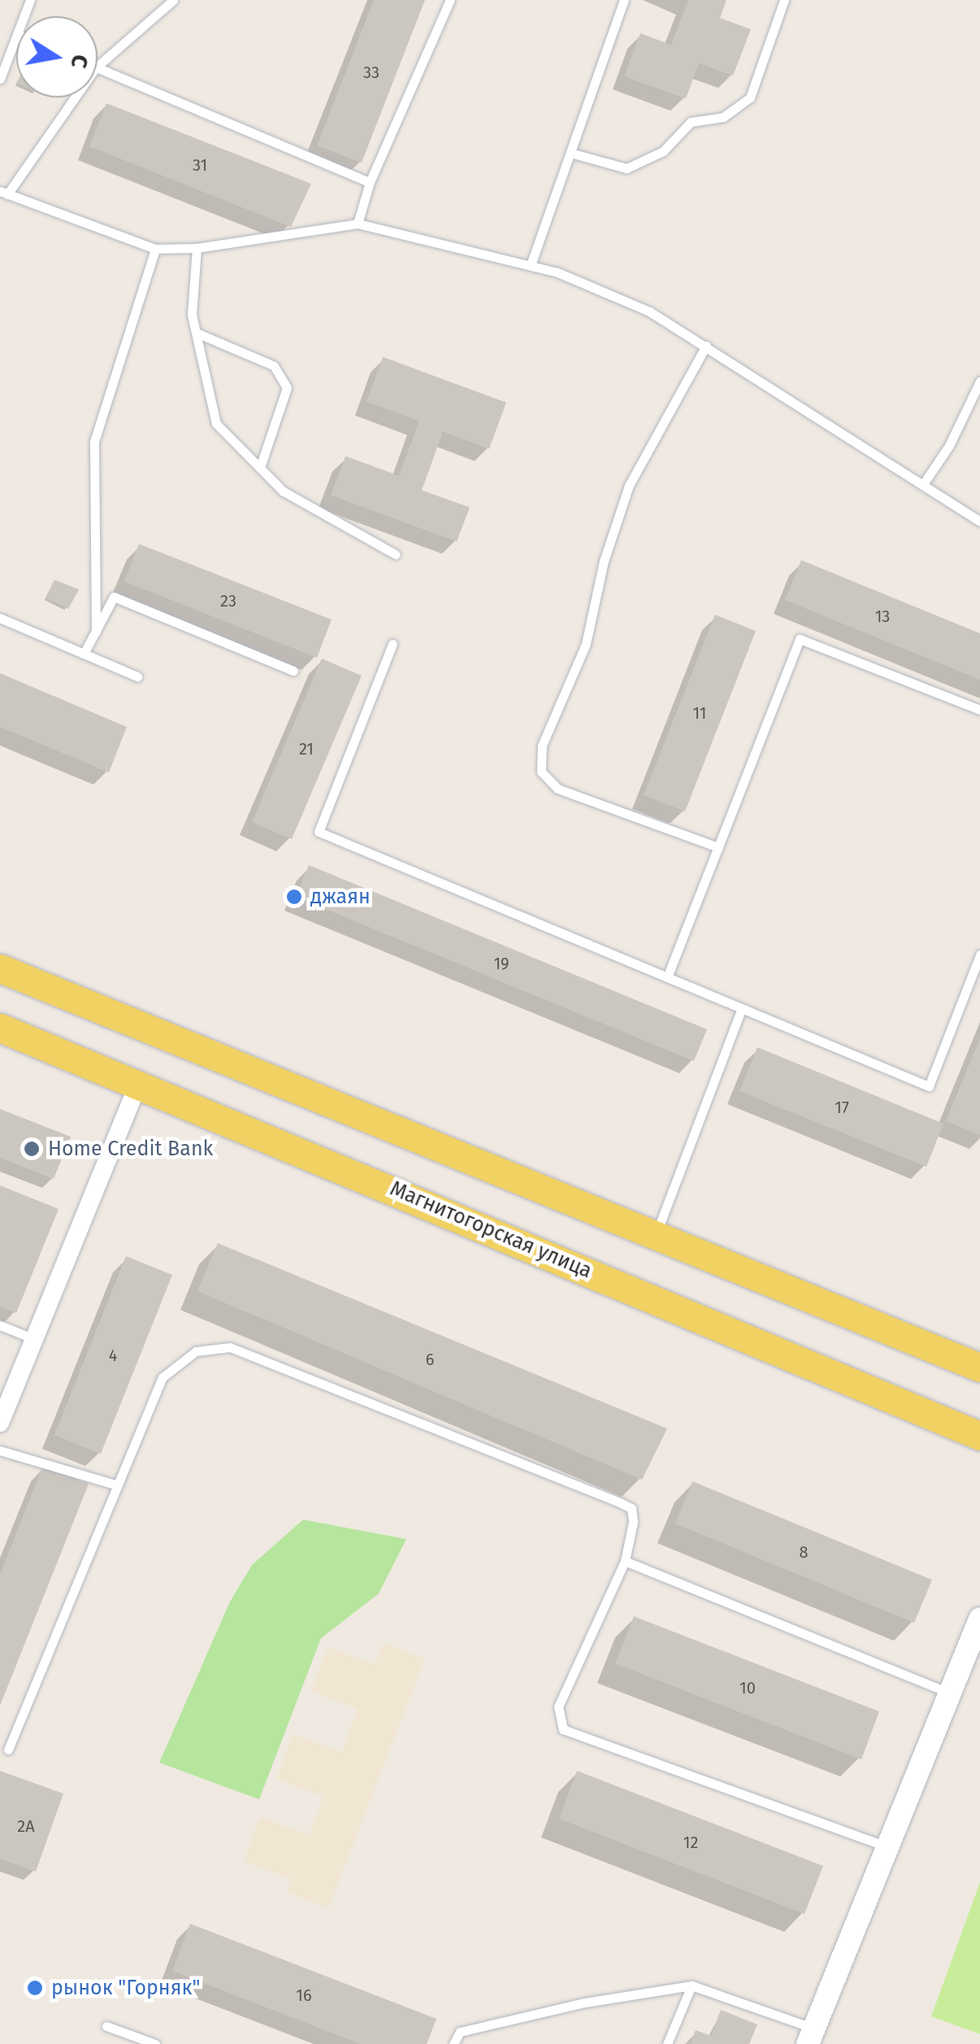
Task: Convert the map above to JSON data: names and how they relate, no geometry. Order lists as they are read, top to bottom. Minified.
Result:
{"streets":{"main road":["Магнитогорская улица"]},"places":["джаян","Home Credit Bank","рынок \"Горняк\""],"house_numbers":["33","31","23","13","11","21","19","17","4","6","8","10","2А","12","16"],"north":"right"}
